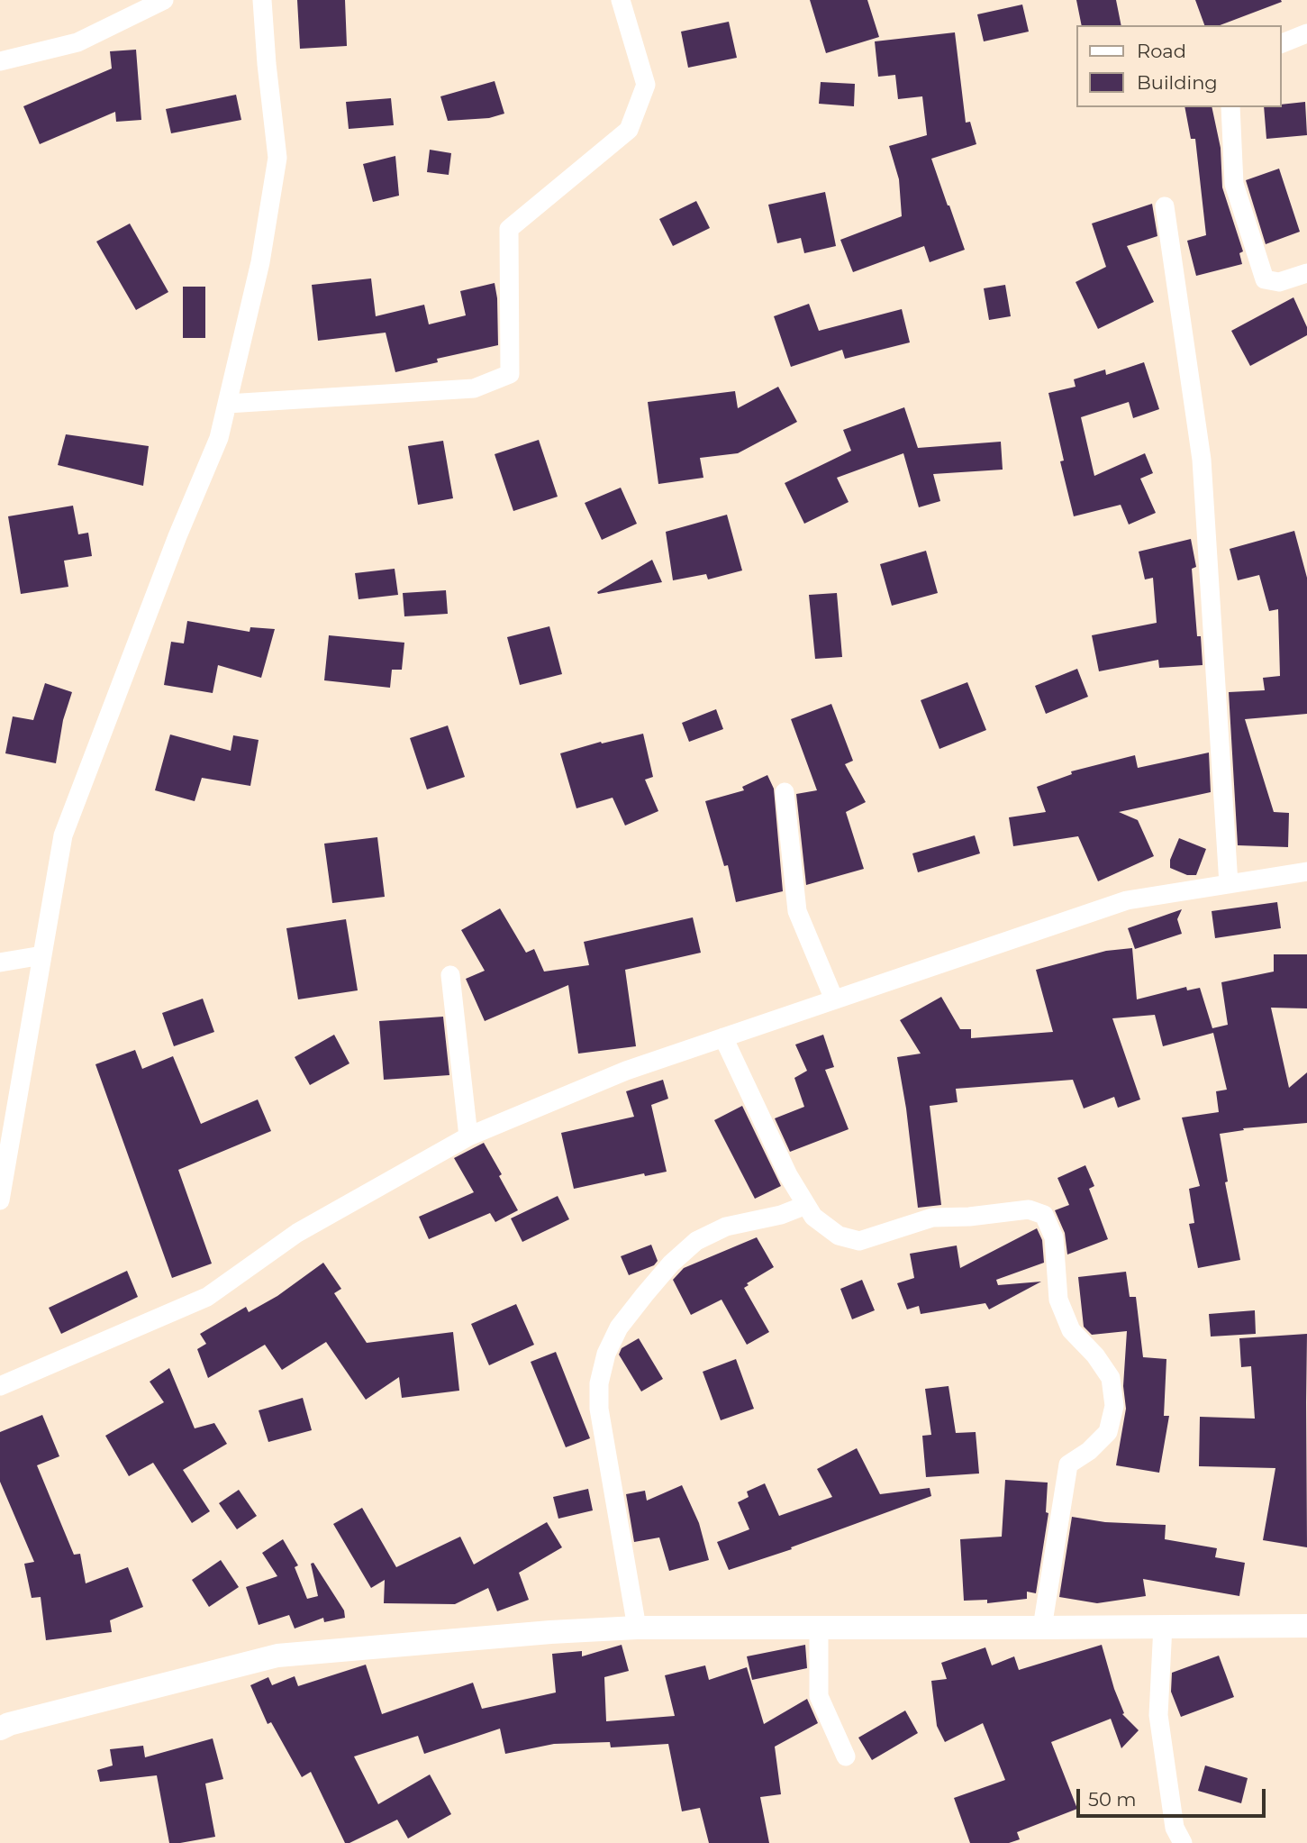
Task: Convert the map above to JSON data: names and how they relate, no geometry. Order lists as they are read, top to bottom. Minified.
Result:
{"legend":["Road","Building"],"scale_bar":"50 m"}
